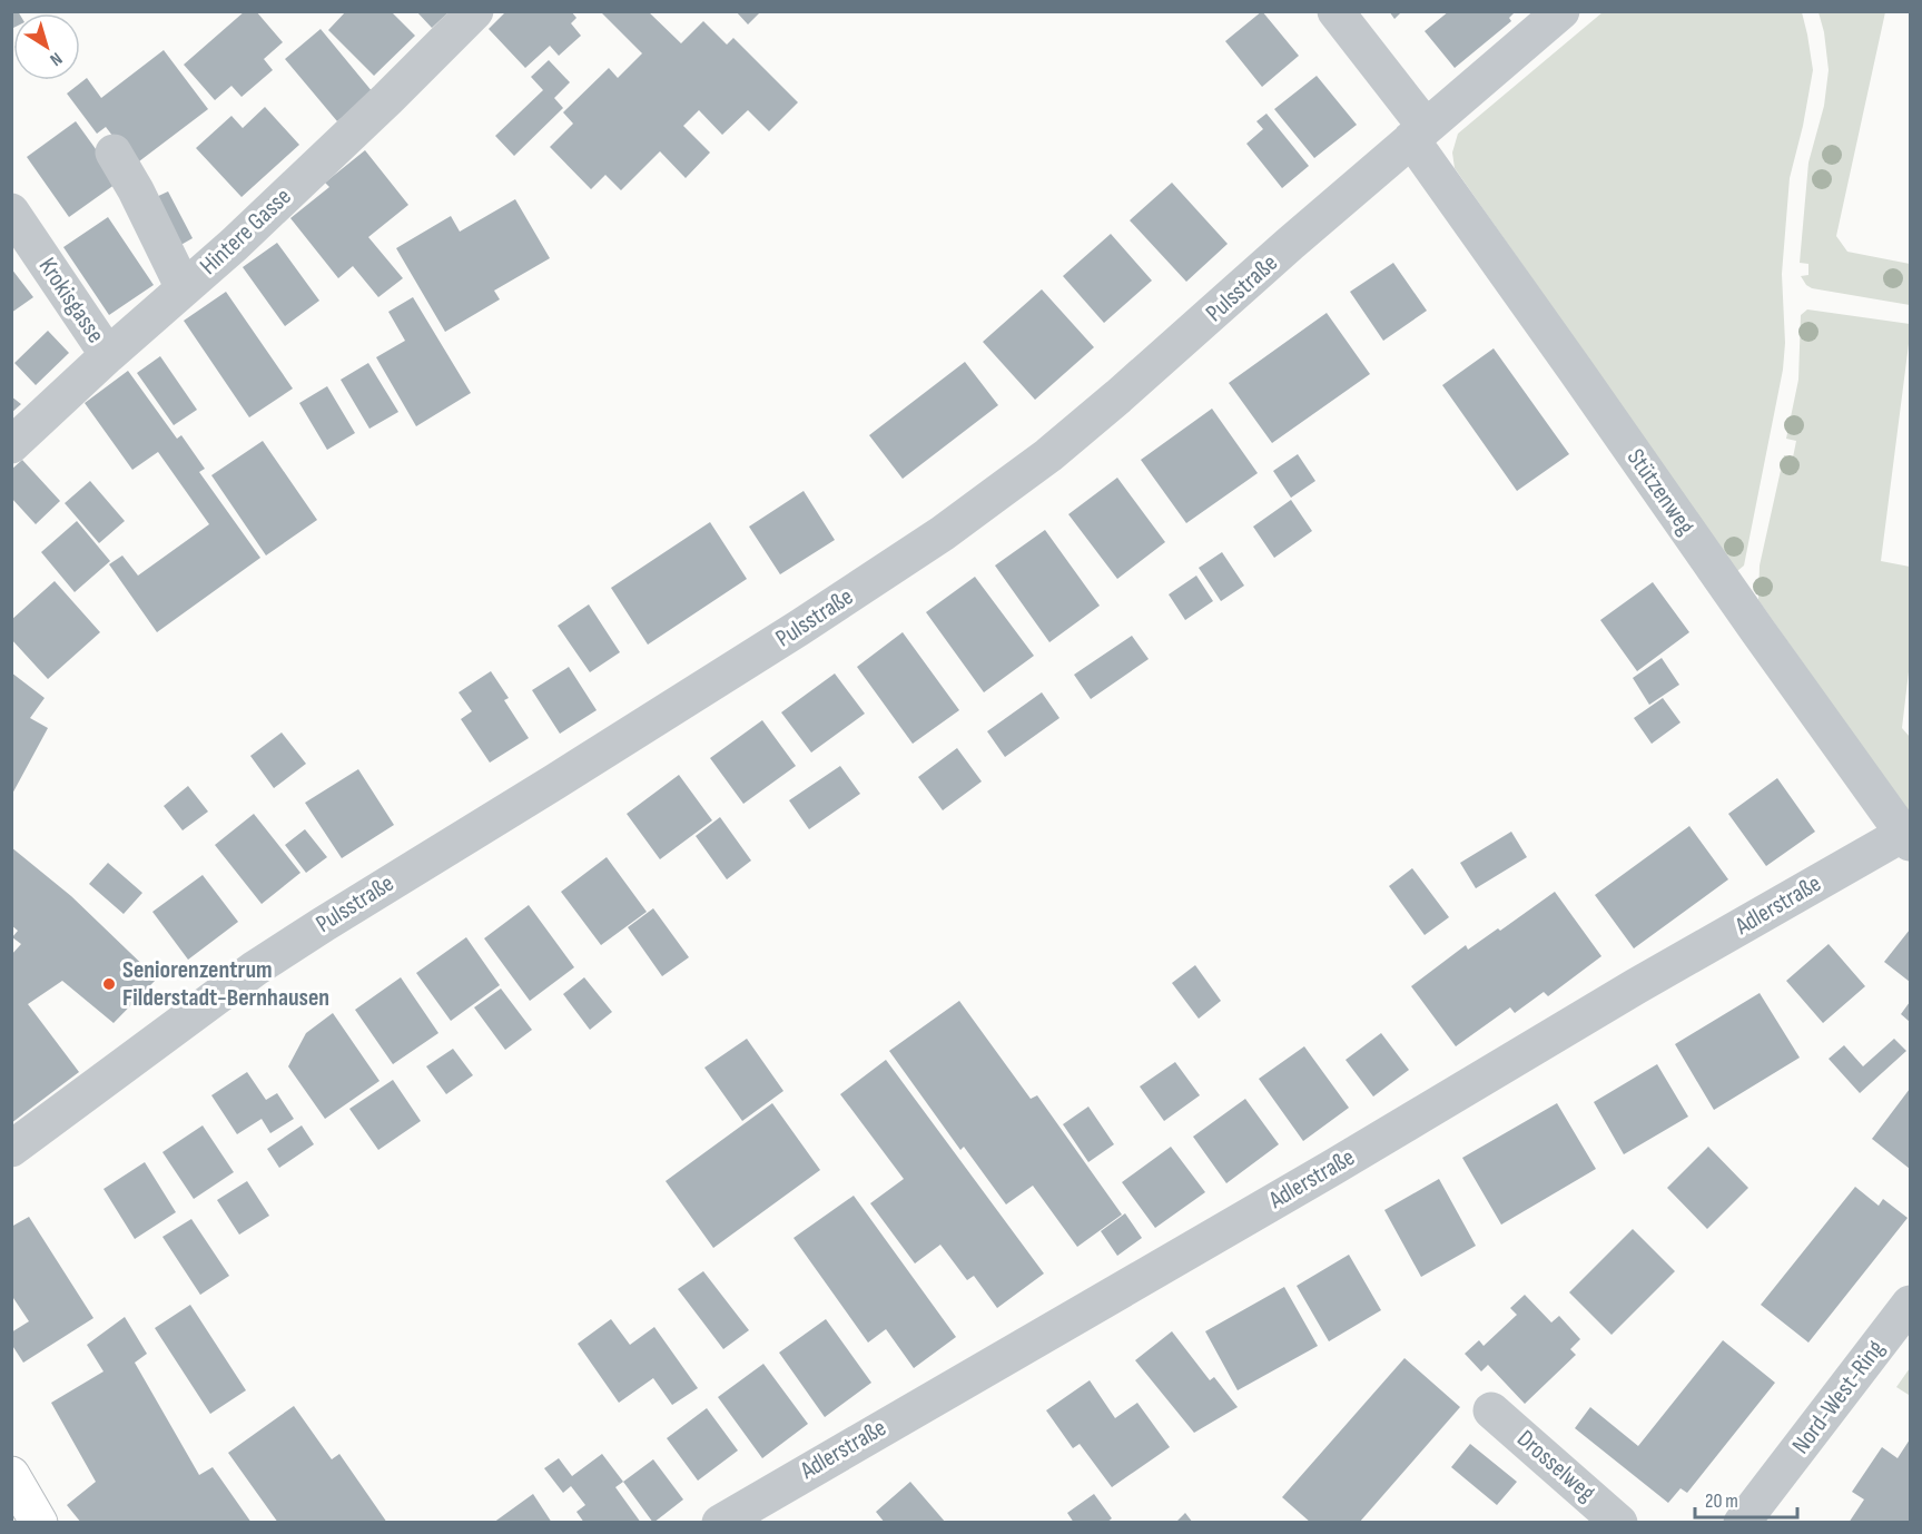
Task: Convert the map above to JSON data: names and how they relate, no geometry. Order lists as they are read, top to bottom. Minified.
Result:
{"streets":{"street":["Hintere Gasse","Pulsstraße","Krokisgasse","Stützenweg","Adlerstraße","Nord-West-Ring","Drosselweg"]},"crossings":[["Hintere Gasse","Krokisgasse"],["Pulsstraße","Stützenweg"],["Stützenweg","Adlerstraße"]],"places":["Seniorenzentrum Filderstadt-Bernhausen"],"scale_bar":"20 m","north":"bottom right"}
